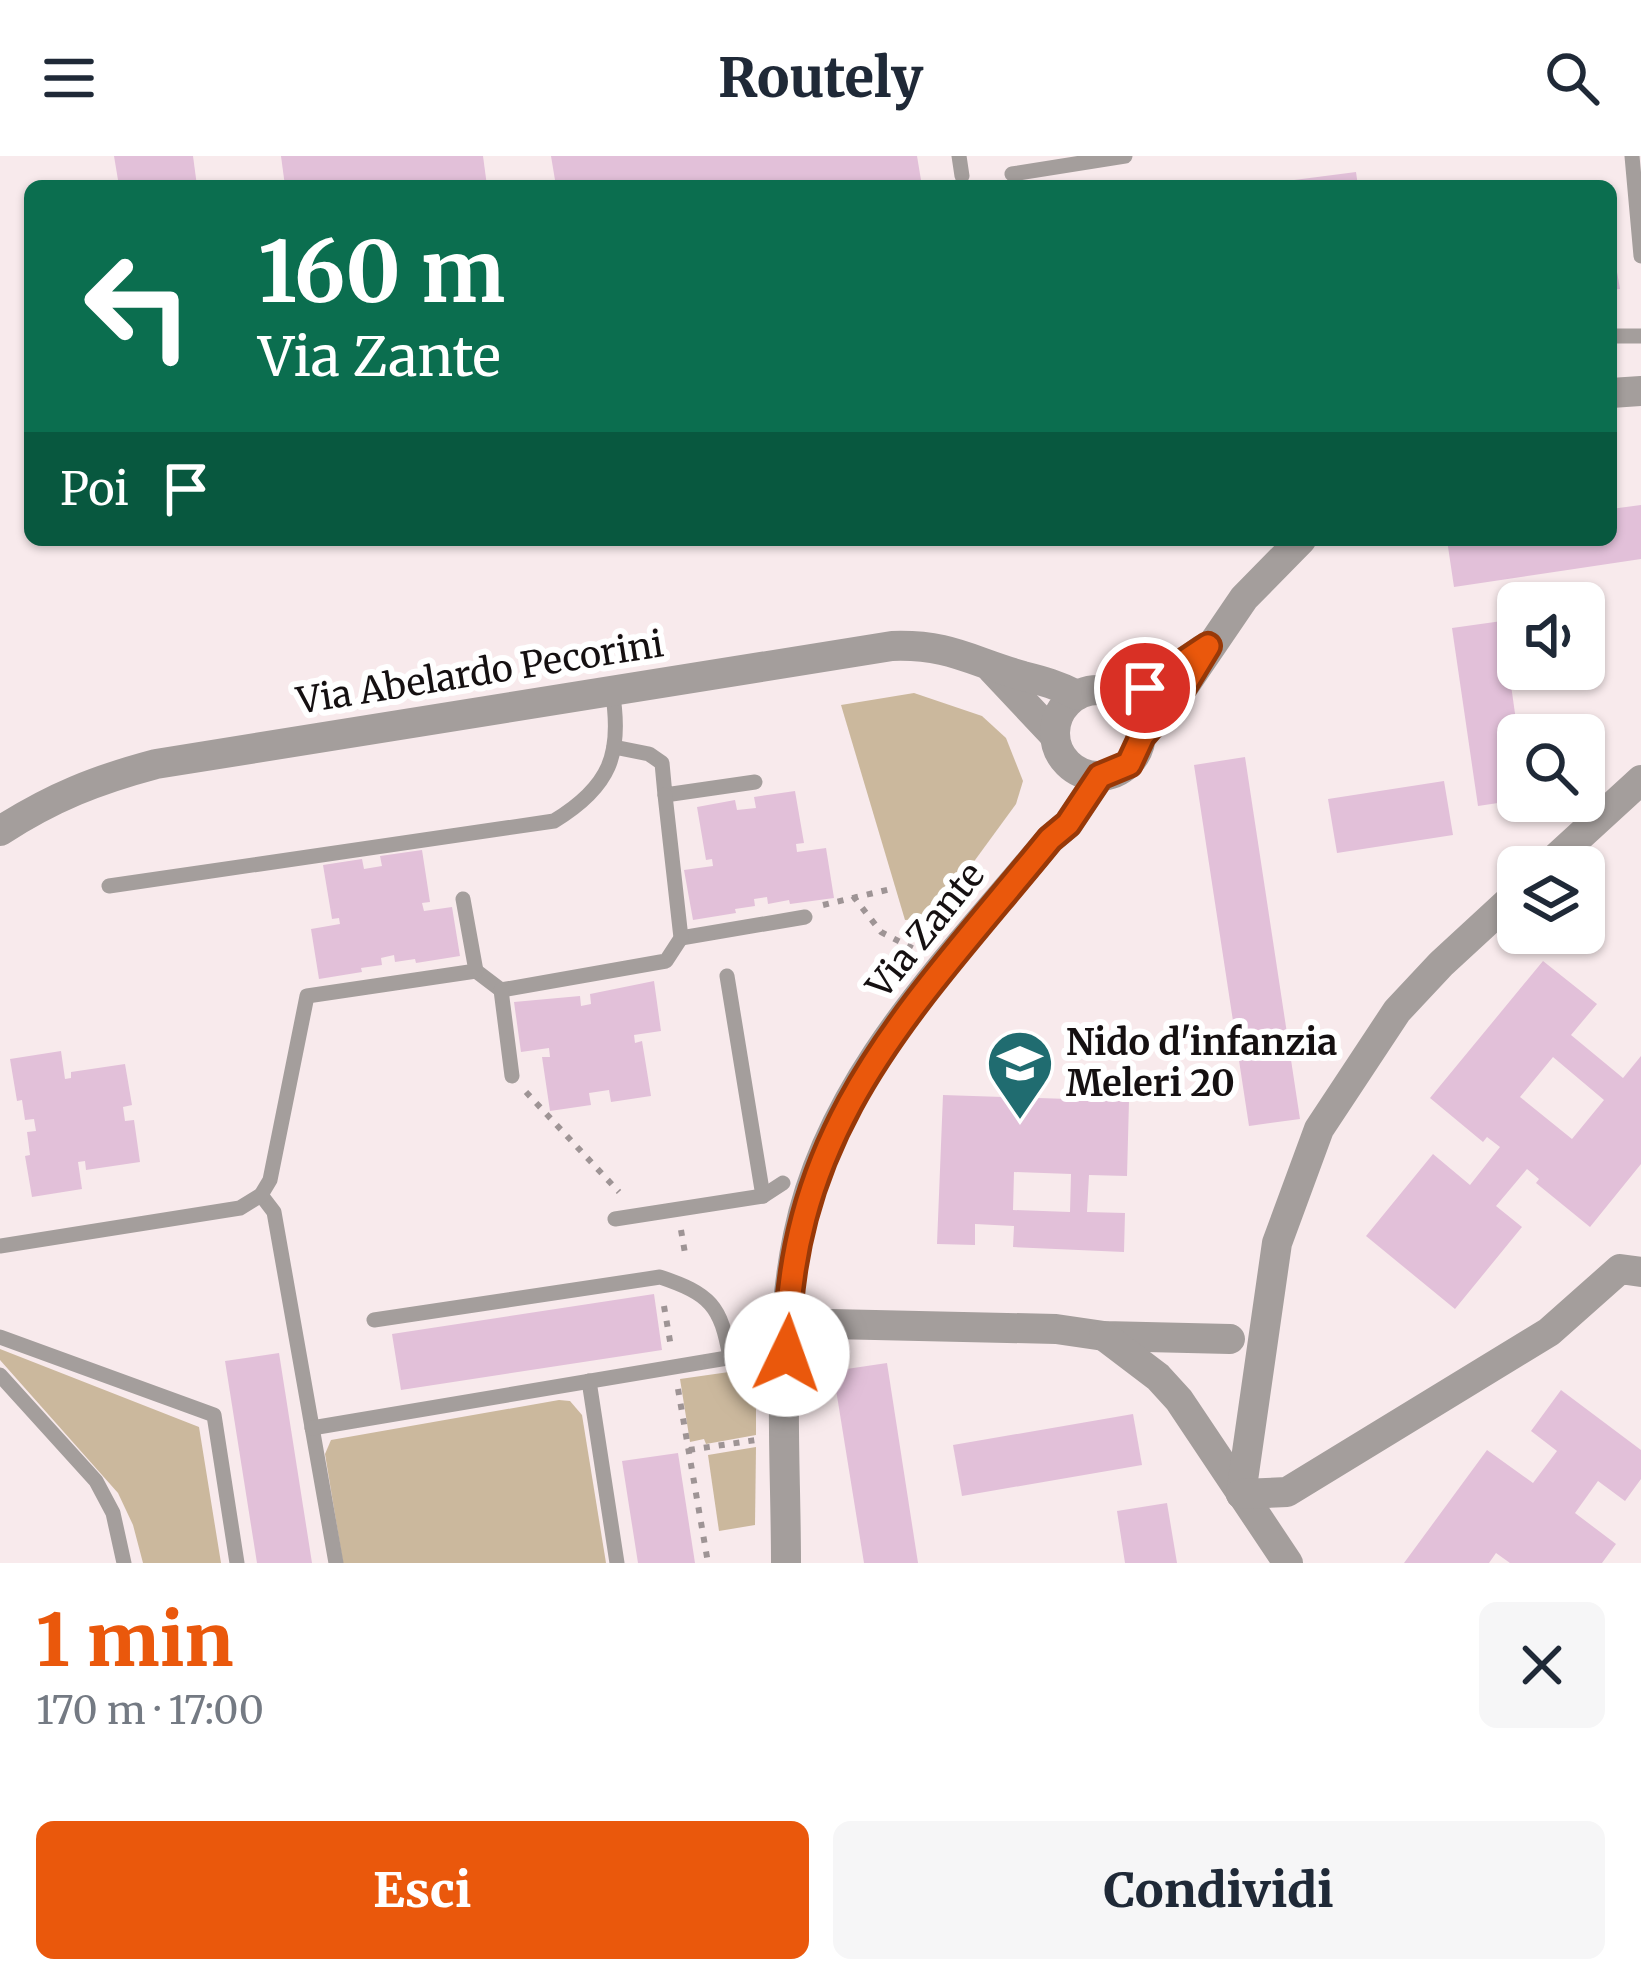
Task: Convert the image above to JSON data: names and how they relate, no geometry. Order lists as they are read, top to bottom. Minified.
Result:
{"streets":{"street":["Via Abelardo Pecorini","Via Zante"]},"crossings":[["Via Abelardo Pecorini","Via Zante"]],"places":{"school or university":["Nido d'infanzia Meleri 20"]},"page":{"header":"Routely","turn":["160 m","Via Zante"],"then":"Poi","heading":["1 min","170 m · 17:00"],"buttons":["Esci","Condividi"]}}
